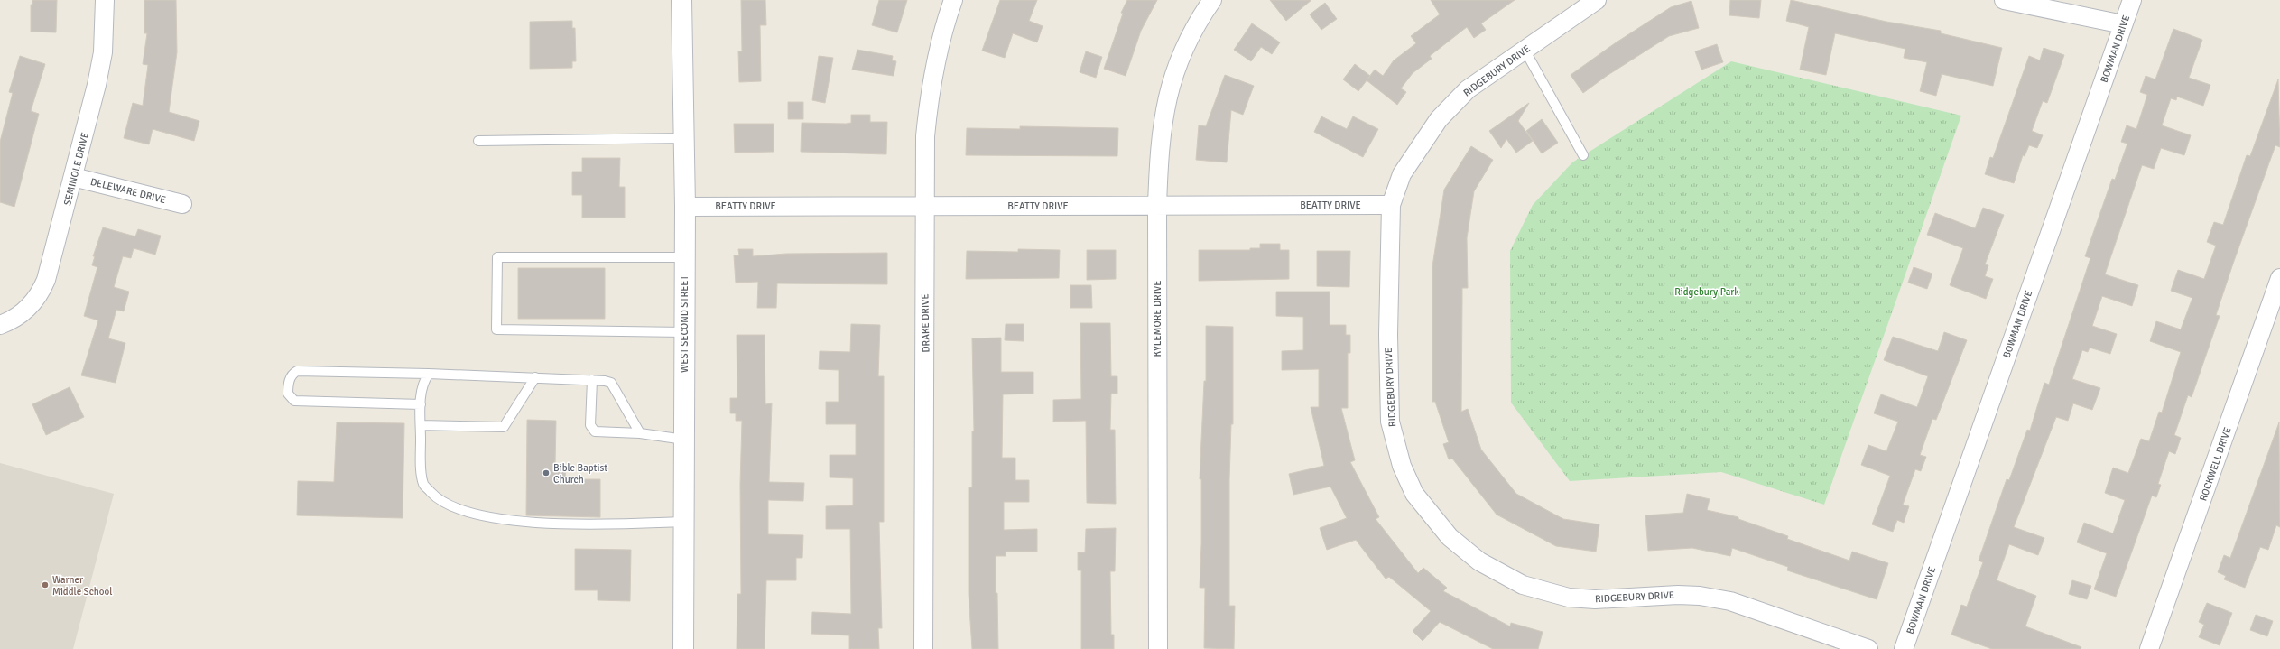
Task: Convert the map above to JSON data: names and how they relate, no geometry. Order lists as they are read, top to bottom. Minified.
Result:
{"streets":{"main road":["WEST SECOND STREET"],"street":["BOWMAN DRIVE","RIDGEBURY DRIVE","SEMINOLE DRIVE","DELEWARE DRIVE","BEATTY DRIVE","KYLEMORE DRIVE","DRAKE DRIVE","ROCKWELL DRIVE"]},"crossings":[["RIDGEBURY DRIVE","BEATTY DRIVE"],["SEMINOLE DRIVE","DELEWARE DRIVE"],["BEATTY DRIVE","KYLEMORE DRIVE"],["BEATTY DRIVE","DRAKE DRIVE"],["BEATTY DRIVE","WEST SECOND STREET"]],"parks":["Ridgebury Park"],"places":["Bible Baptist Church","Warner Middle School"]}
